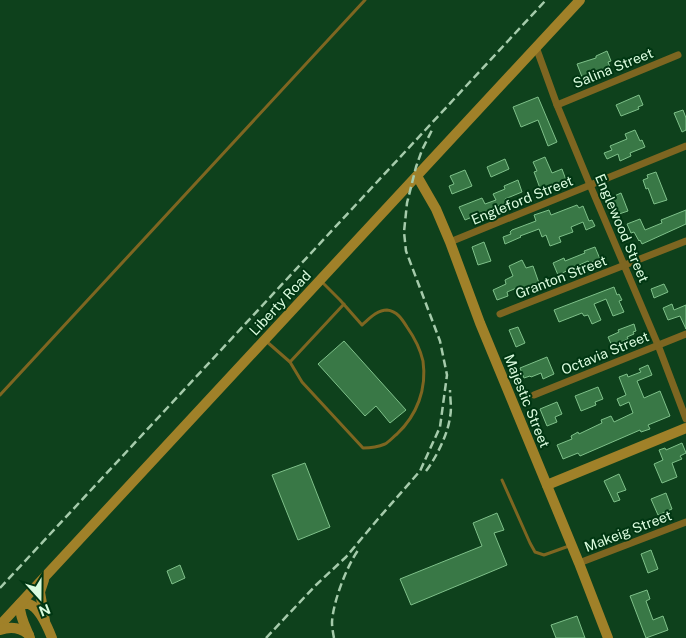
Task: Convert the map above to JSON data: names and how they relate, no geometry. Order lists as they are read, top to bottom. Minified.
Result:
{"streets":{"main road":["Liberty Road","Majestic Street"],"street":["Salina Street","Engleford Street","Englewood Street","Granton Street","Octavia Street","Makeig Street"]},"crossings":[["Salina Street","Englewood Street"],["Engleford Street","Englewood Street"],["Engleford Street","Majestic Street"],["Englewood Street","Granton Street"],["Englewood Street","Liberty Road"],["Englewood Street","Octavia Street"],["Liberty Road","Majestic Street"],["Majestic Street","Makeig Street"]],"north":"bottom"}
